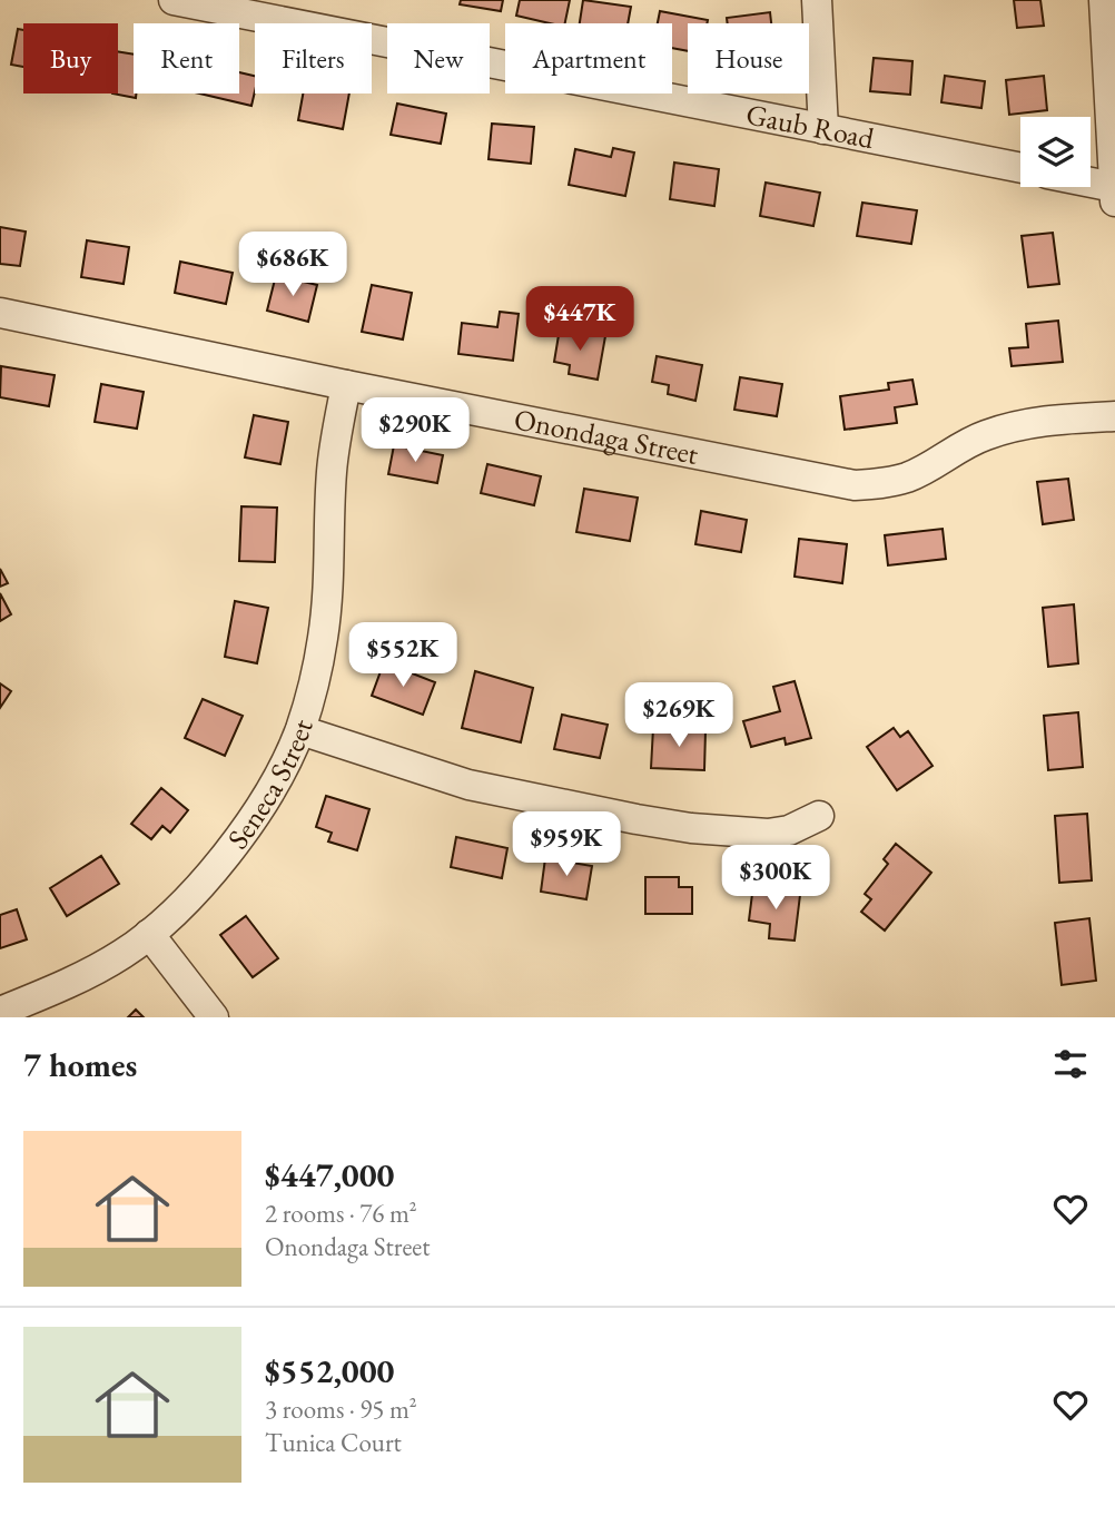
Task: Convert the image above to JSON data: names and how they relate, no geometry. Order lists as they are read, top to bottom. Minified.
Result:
{"streets":{"street":["Gaub Road","Onondaga Street","Seneca Street"]},"crossings":[["Onondaga Street","Seneca Street"]],"page":{"chip":["Buy","Rent","Filters","New","Apartment","House"],"price":["$686K","$447K","$290K","$552K","$269K","$959K","$300K"],"heading":"7 homes","list":[{"name":"$447,000","note":"2 rooms · 76 m² · Onondaga Street"},{"name":"$552,000","note":"3 rooms · 95 m² · Tunica Court"}]}}
